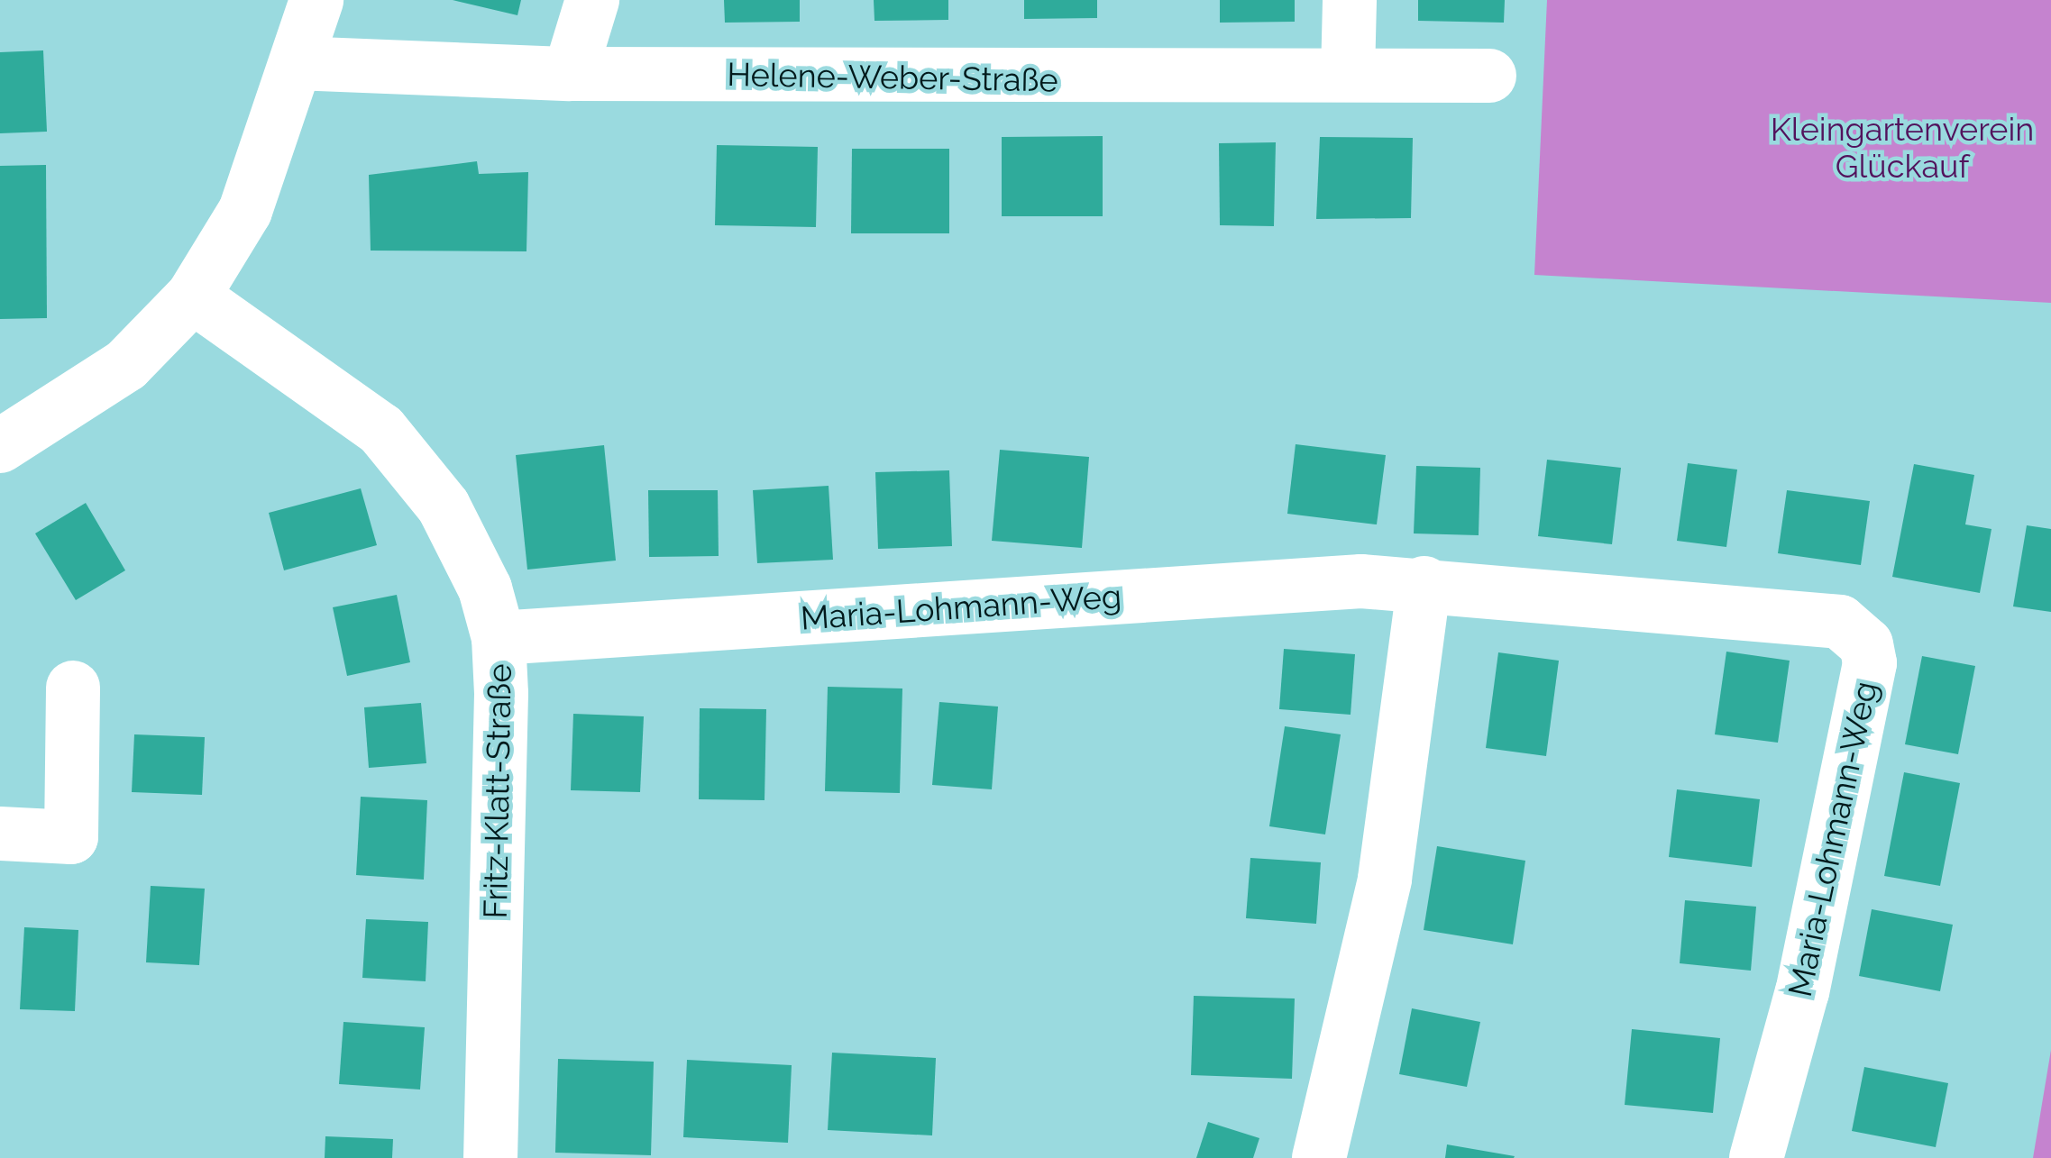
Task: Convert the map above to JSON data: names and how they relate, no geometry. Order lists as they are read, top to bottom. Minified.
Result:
{"streets":{"street":["Helene-Weber-Straße","Maria-Lohmann-Weg","Fritz-Klatt-Straße"]},"crossings":[["Maria-Lohmann-Weg","Fritz-Klatt-Straße"]],"parks":["Kleingartenverein Glückauf"]}
